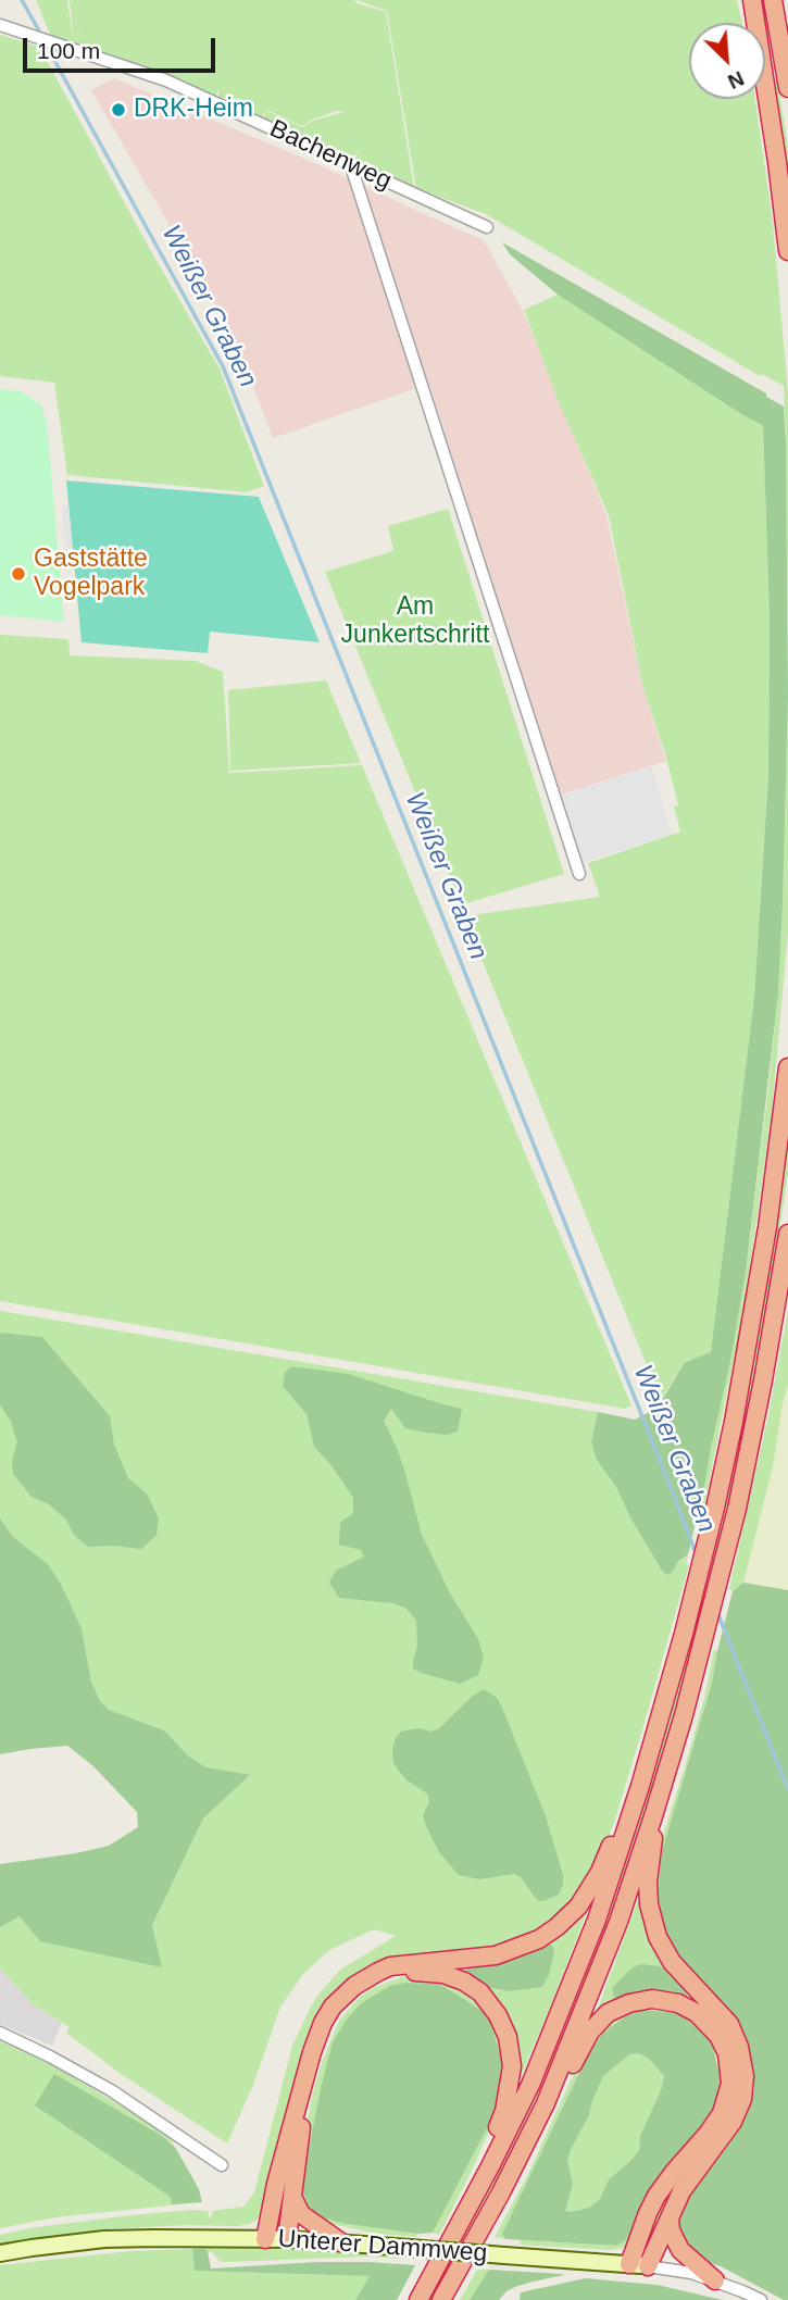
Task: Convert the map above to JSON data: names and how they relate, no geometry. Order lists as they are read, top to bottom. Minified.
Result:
{"streets":{"main road":["Unterer Dammweg"],"street":["Bachenweg"]},"water":["Weißer Graben"],"parks":["Am Junkertschritt"],"places":["DRK-Heim","Gaststätte Vogelpark"],"scale_bar":"100 m","north":"bottom right"}
